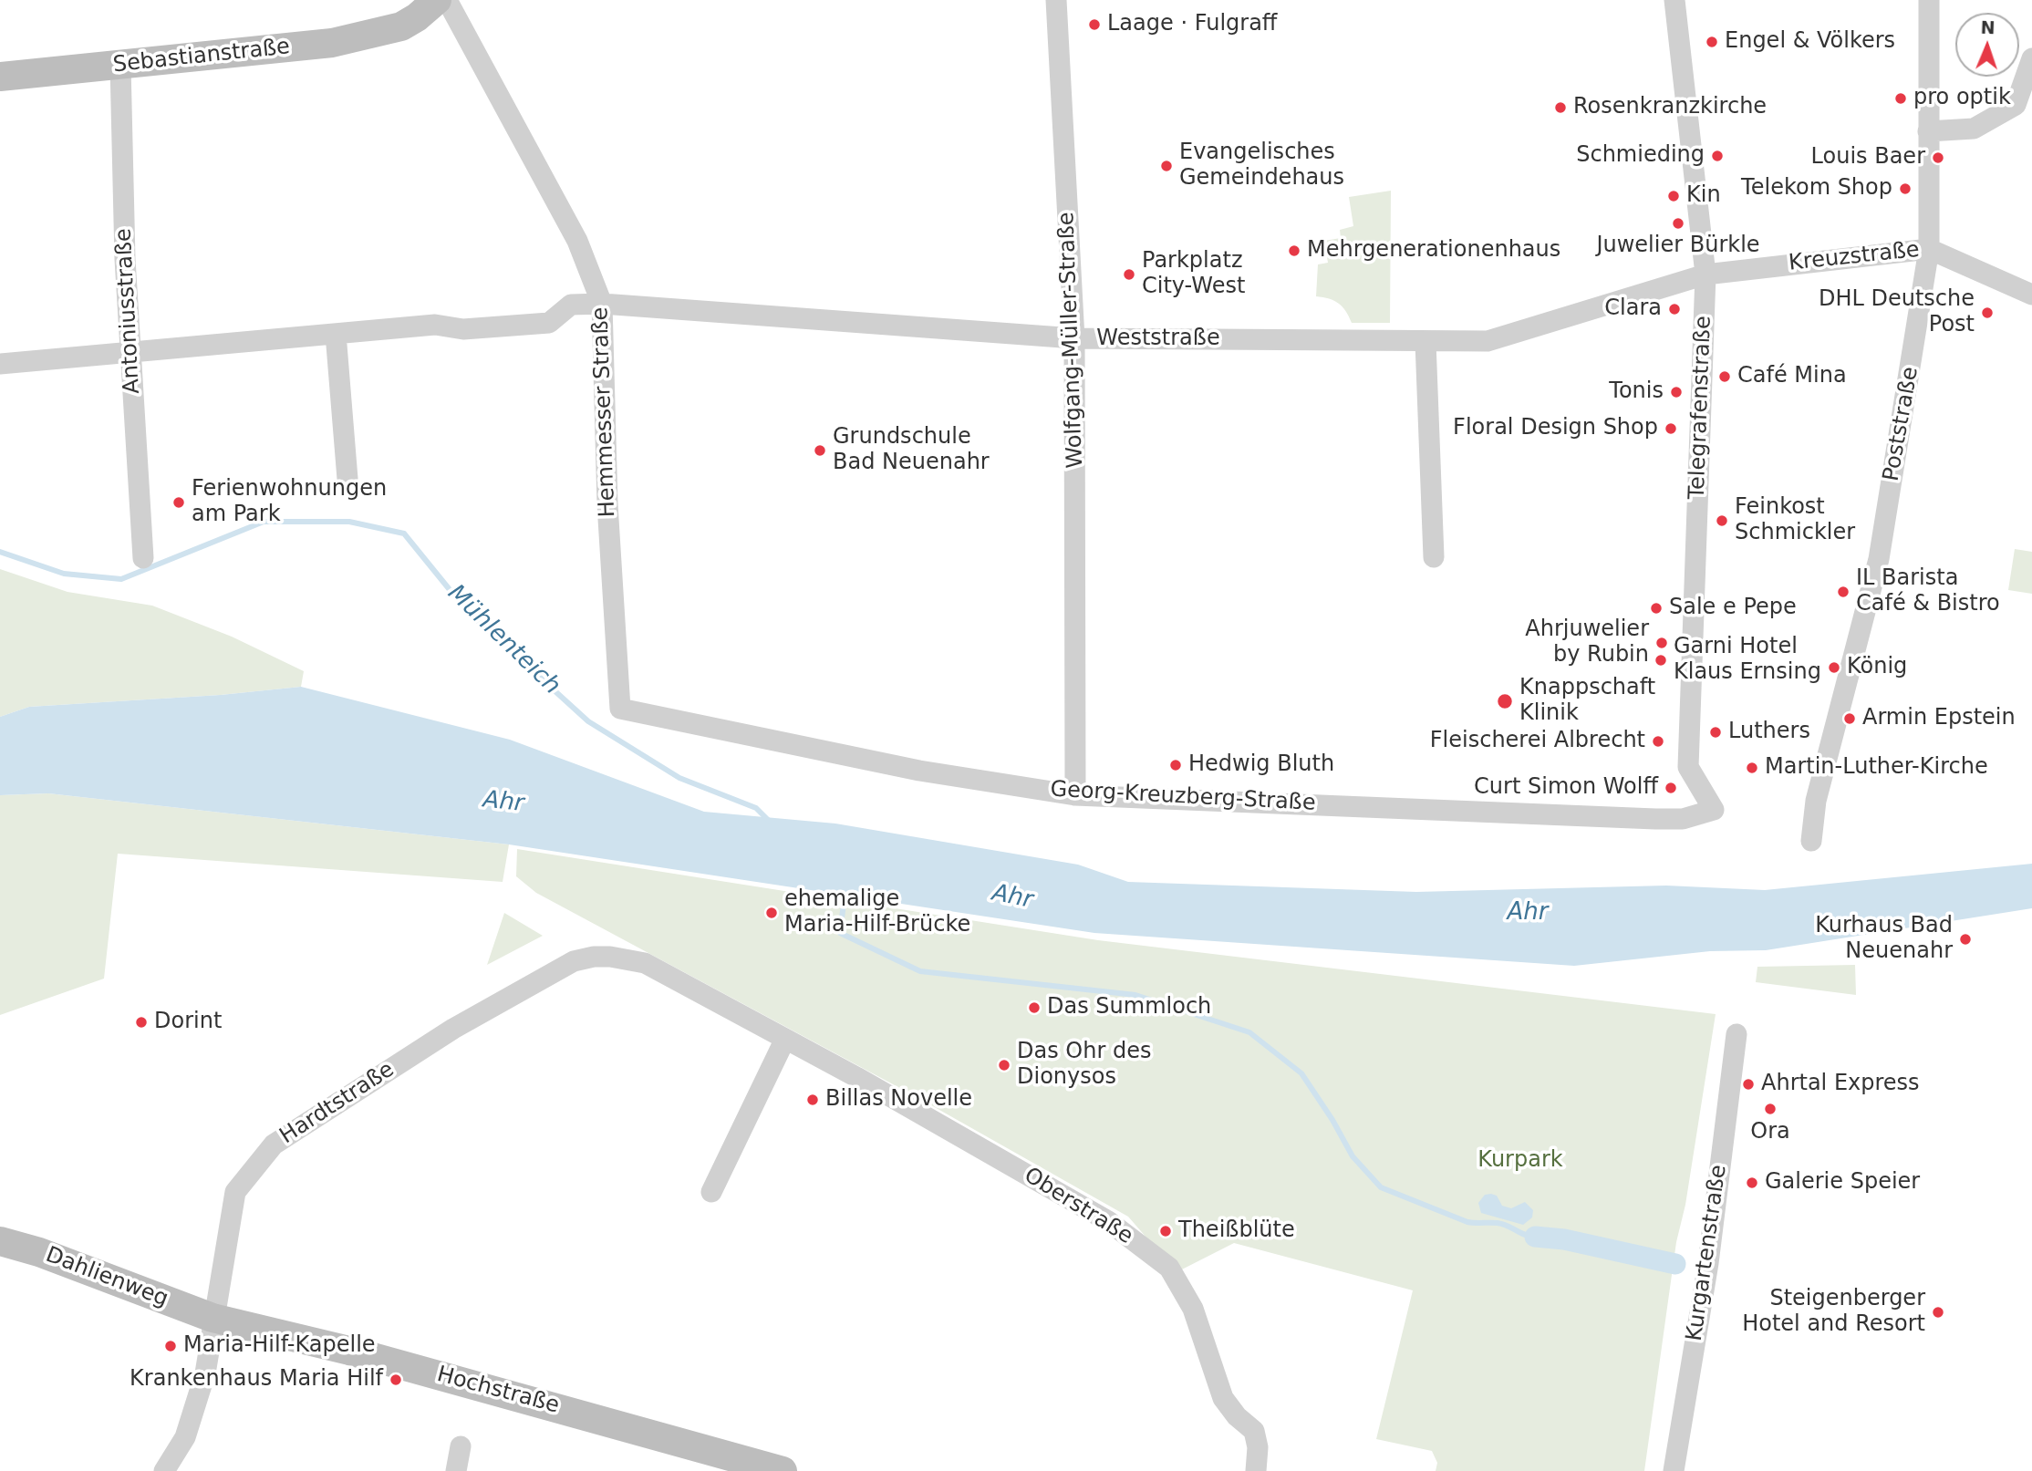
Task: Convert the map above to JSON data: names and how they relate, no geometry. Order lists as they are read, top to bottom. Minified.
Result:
{"streets":{"street":["Sebastianstraße","Kreuzstraße","Antoniusstraße","Weststraße","Wolfgang-Müller-Straße","Telegrafenstraße","Hemmesser Straße","Poststraße","Georg-Kreuzberg-Straße","Hardtstraße","Oberstraße","Kurgartenstraße","Dahlienweg","Hochstraße"]},"crossings":[["Sebastianstraße","Antoniusstraße"],["Kreuzstraße","Weststraße"],["Kreuzstraße","Telegrafenstraße"],["Kreuzstraße","Poststraße"],["Antoniusstraße","Weststraße"],["Weststraße","Wolfgang-Müller-Straße"],["Weststraße","Telegrafenstraße"],["Weststraße","Hemmesser Straße"],["Wolfgang-Müller-Straße","Georg-Kreuzberg-Straße"],["Telegrafenstraße","Georg-Kreuzberg-Straße"],["Hemmesser Straße","Georg-Kreuzberg-Straße"],["Hardtstraße","Oberstraße"],["Hardtstraße","Dahlienweg"],["Hardtstraße","Hochstraße"],["Dahlienweg","Hochstraße"]],"water":["Mühlenteich","Ahr"],"parks":["Kurpark"],"places":["Laage · Fulgraff","Engel & Völkers","pro optik","Rosenkranzkirche","Schmieding","Louis Baer","Evangelisches Gemeindehaus","Telekom Shop","Kin","Juwelier Bürkle","Mehrgenerationenhaus","Parkplatz City-West","Clara","DHL Deutsche Post","Café Mina","Tonis","Floral Design Shop","Grundschule Bad Neuenahr","Ferienwohnungen am Park","Feinkost Schmickler","IL Barista Café & Bistro","Sale e Pepe","Ahrjuwelier by Rubin","Garni Hotel Klaus Ernsing","König","Knappschaft Klinik","Armin Epstein","Luthers","Fleischerei Albrecht","Hedwig Bluth","Martin-Luther-Kirche","Curt Simon Wolff","ehemalige Maria-Hilf-Brücke","Kurhaus Bad Neuenahr","Das Summloch","Dorint","Das Ohr des Dionysos","Ahrtal Express","Billas Novelle","Ora","Galerie Speier","Theißblüte","Steigenberger Hotel and Resort","Maria-Hilf-Kapelle","Krankenhaus Maria Hilf"],"north":"top"}
